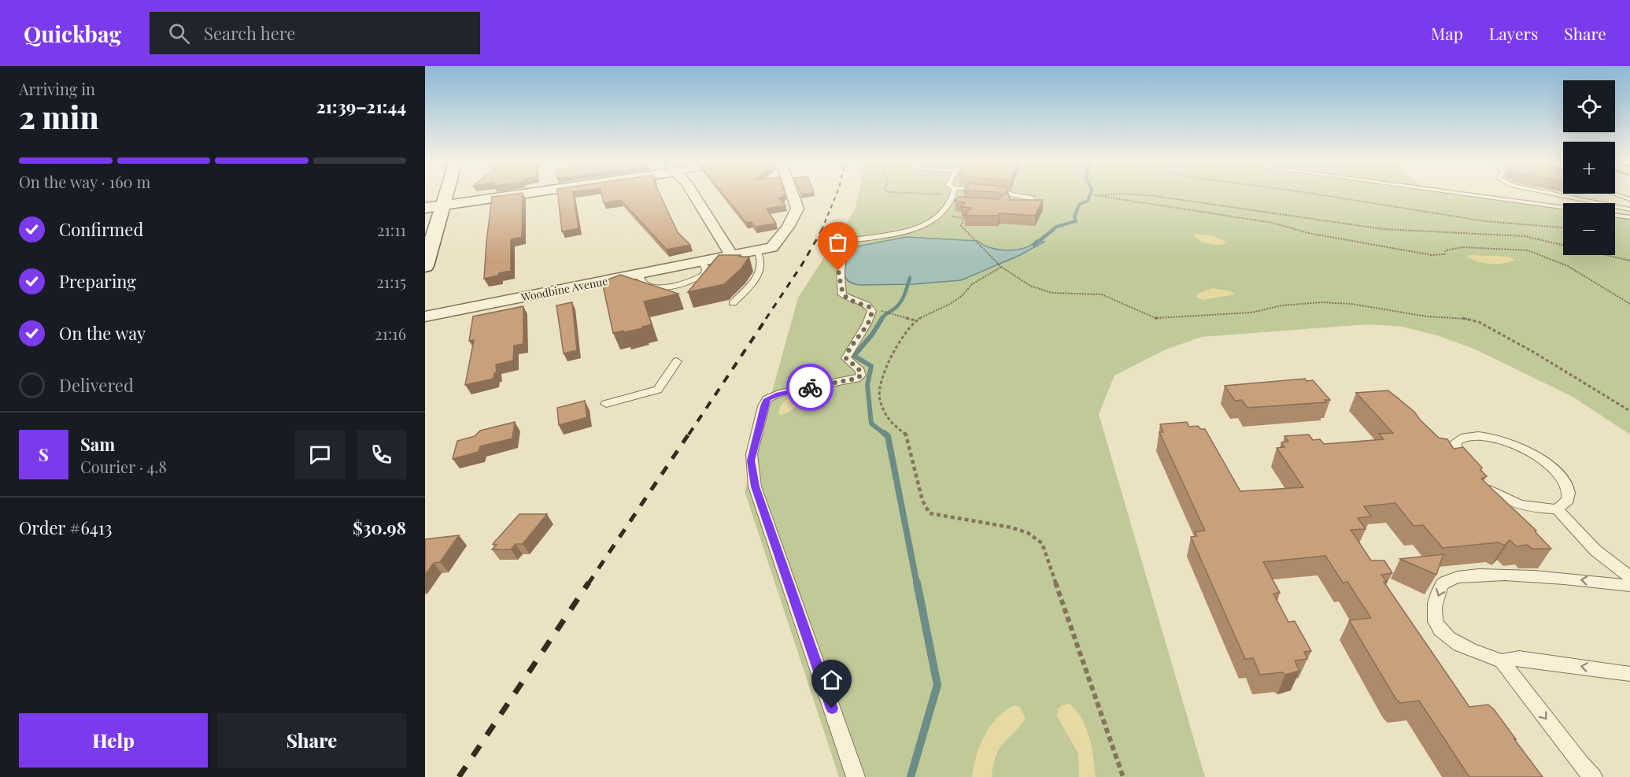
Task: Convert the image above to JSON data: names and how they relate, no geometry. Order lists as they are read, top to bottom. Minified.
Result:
{"streets":{"street":["Woodbine Avenue"]},"page":{"header":"Quickbag","search":"Search here","nav":["Map","Layers","Share"],"heading":["2 min","Arriving in","21:39–21:44"],"panel":["Sam","Courier · 4.8","Order #6413","$30.98"],"map_buttons":["+","−"],"bar":"On the way · 160 m","list":[["Confirmed","21:11"],["Preparing","21:15"],["On the way","21:16"],"Delivered"],"round":"S","buttons":["Help","Share"]}}
